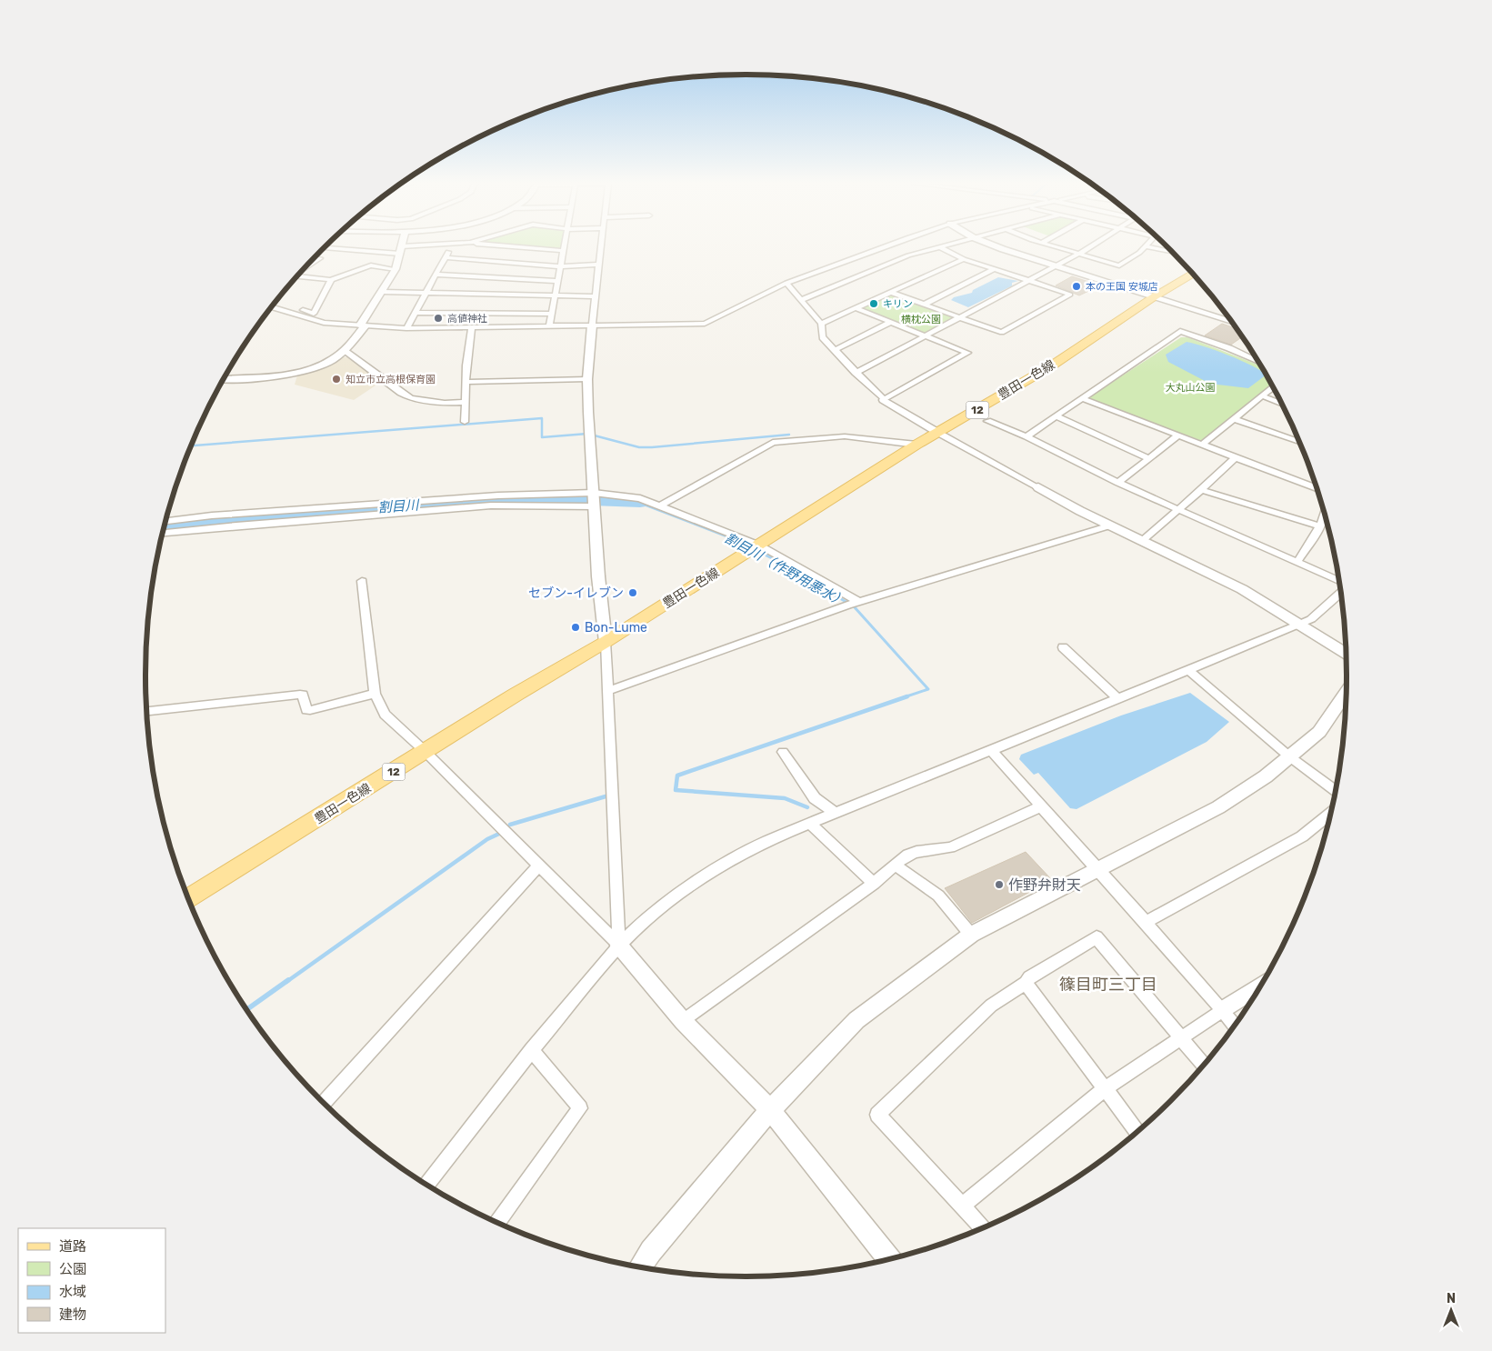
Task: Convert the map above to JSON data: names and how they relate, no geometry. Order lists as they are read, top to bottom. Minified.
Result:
{"streets":{"main road":["豊田一色線","12"]},"districts":["篠目町三丁目"],"water":["割目川","割目川（作野用悪水）"],"parks":["横枕公園","大丸山公園"],"places":["本の王国 安城店","キリン","高値神社","知立市立高根保育園","セブン-イレブン","Bon-Lume","作野弁財天"],"legend":["道路","公園","水域","建物"],"north":"top"}
